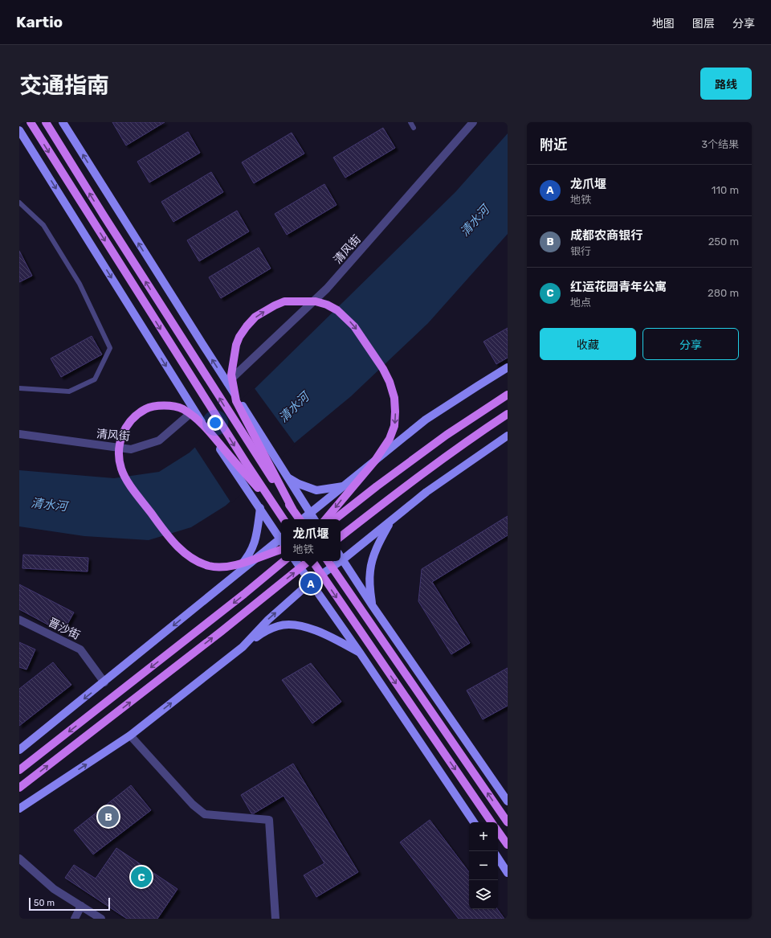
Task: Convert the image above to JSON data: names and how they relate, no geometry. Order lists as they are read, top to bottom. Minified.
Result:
{"streets":{"street":["清风街","晋沙街"]},"water":["清水河"],"scale_bar":"50 m","page":{"header":"Kartio","nav":["地图","图层","分享"],"title":"交通指南","buttons":["路线",["收藏","分享"]],"heading":["附近","3个结果"],"list":[{"mark":"A","name":"龙爪堰","note":"地铁","value":"110 m"},{"mark":"B","name":"成都农商银行","note":"银行","value":"250 m"},{"mark":"C","name":"红运花园青年公寓","note":"地点","value":"280 m"}],"popup":["龙爪堰","地铁"],"pins":["A","B","C"],"map_buttons":["+","−"],"scale":"50 m"}}
